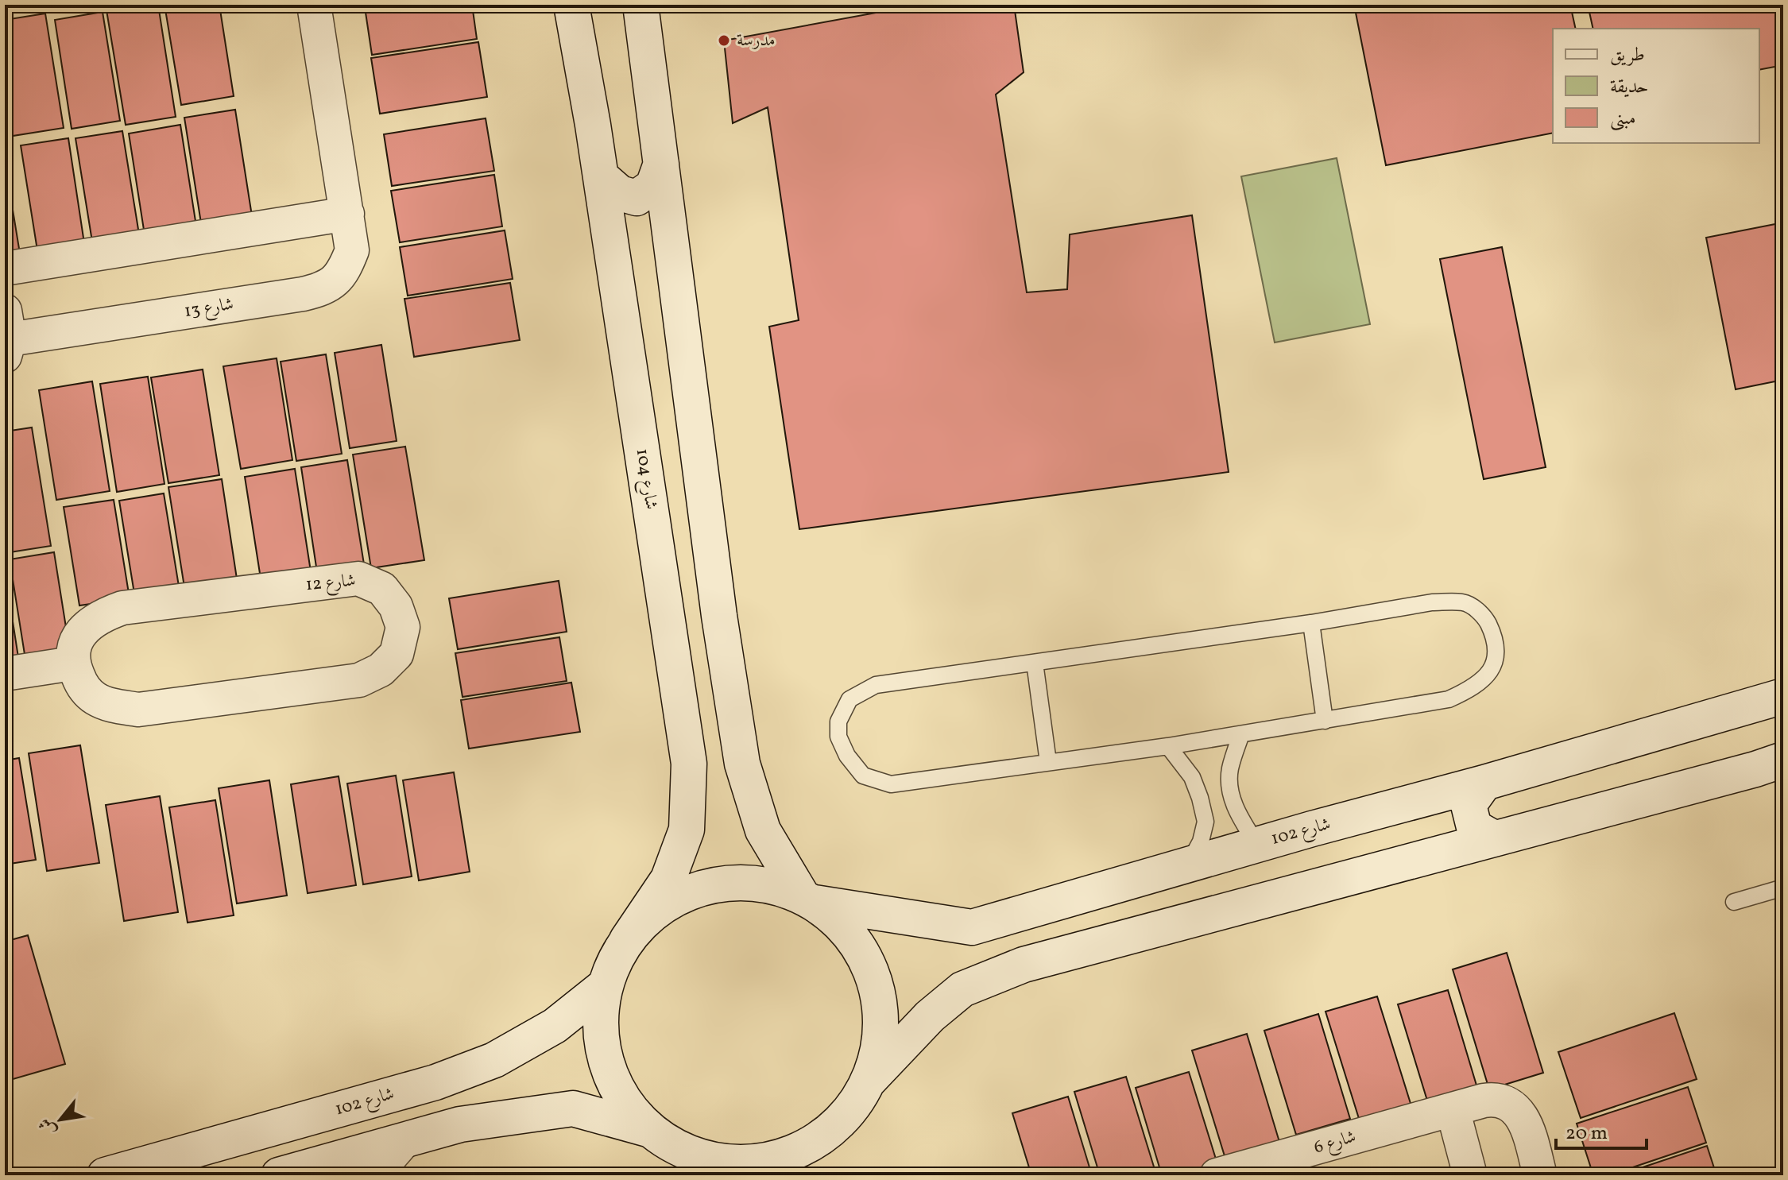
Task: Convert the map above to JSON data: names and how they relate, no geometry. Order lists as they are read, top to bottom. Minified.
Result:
{"streets":{"street":["شارع 13","شارع 104","شارع 12","شارع 102","شارع 6"]},"crossings":[["شارع 104","شارع 102"]],"places":["مدرسة"],"legend":["طريق","حديقة","مبنى"],"scale_bar":"20 m","north":"bottom left"}
